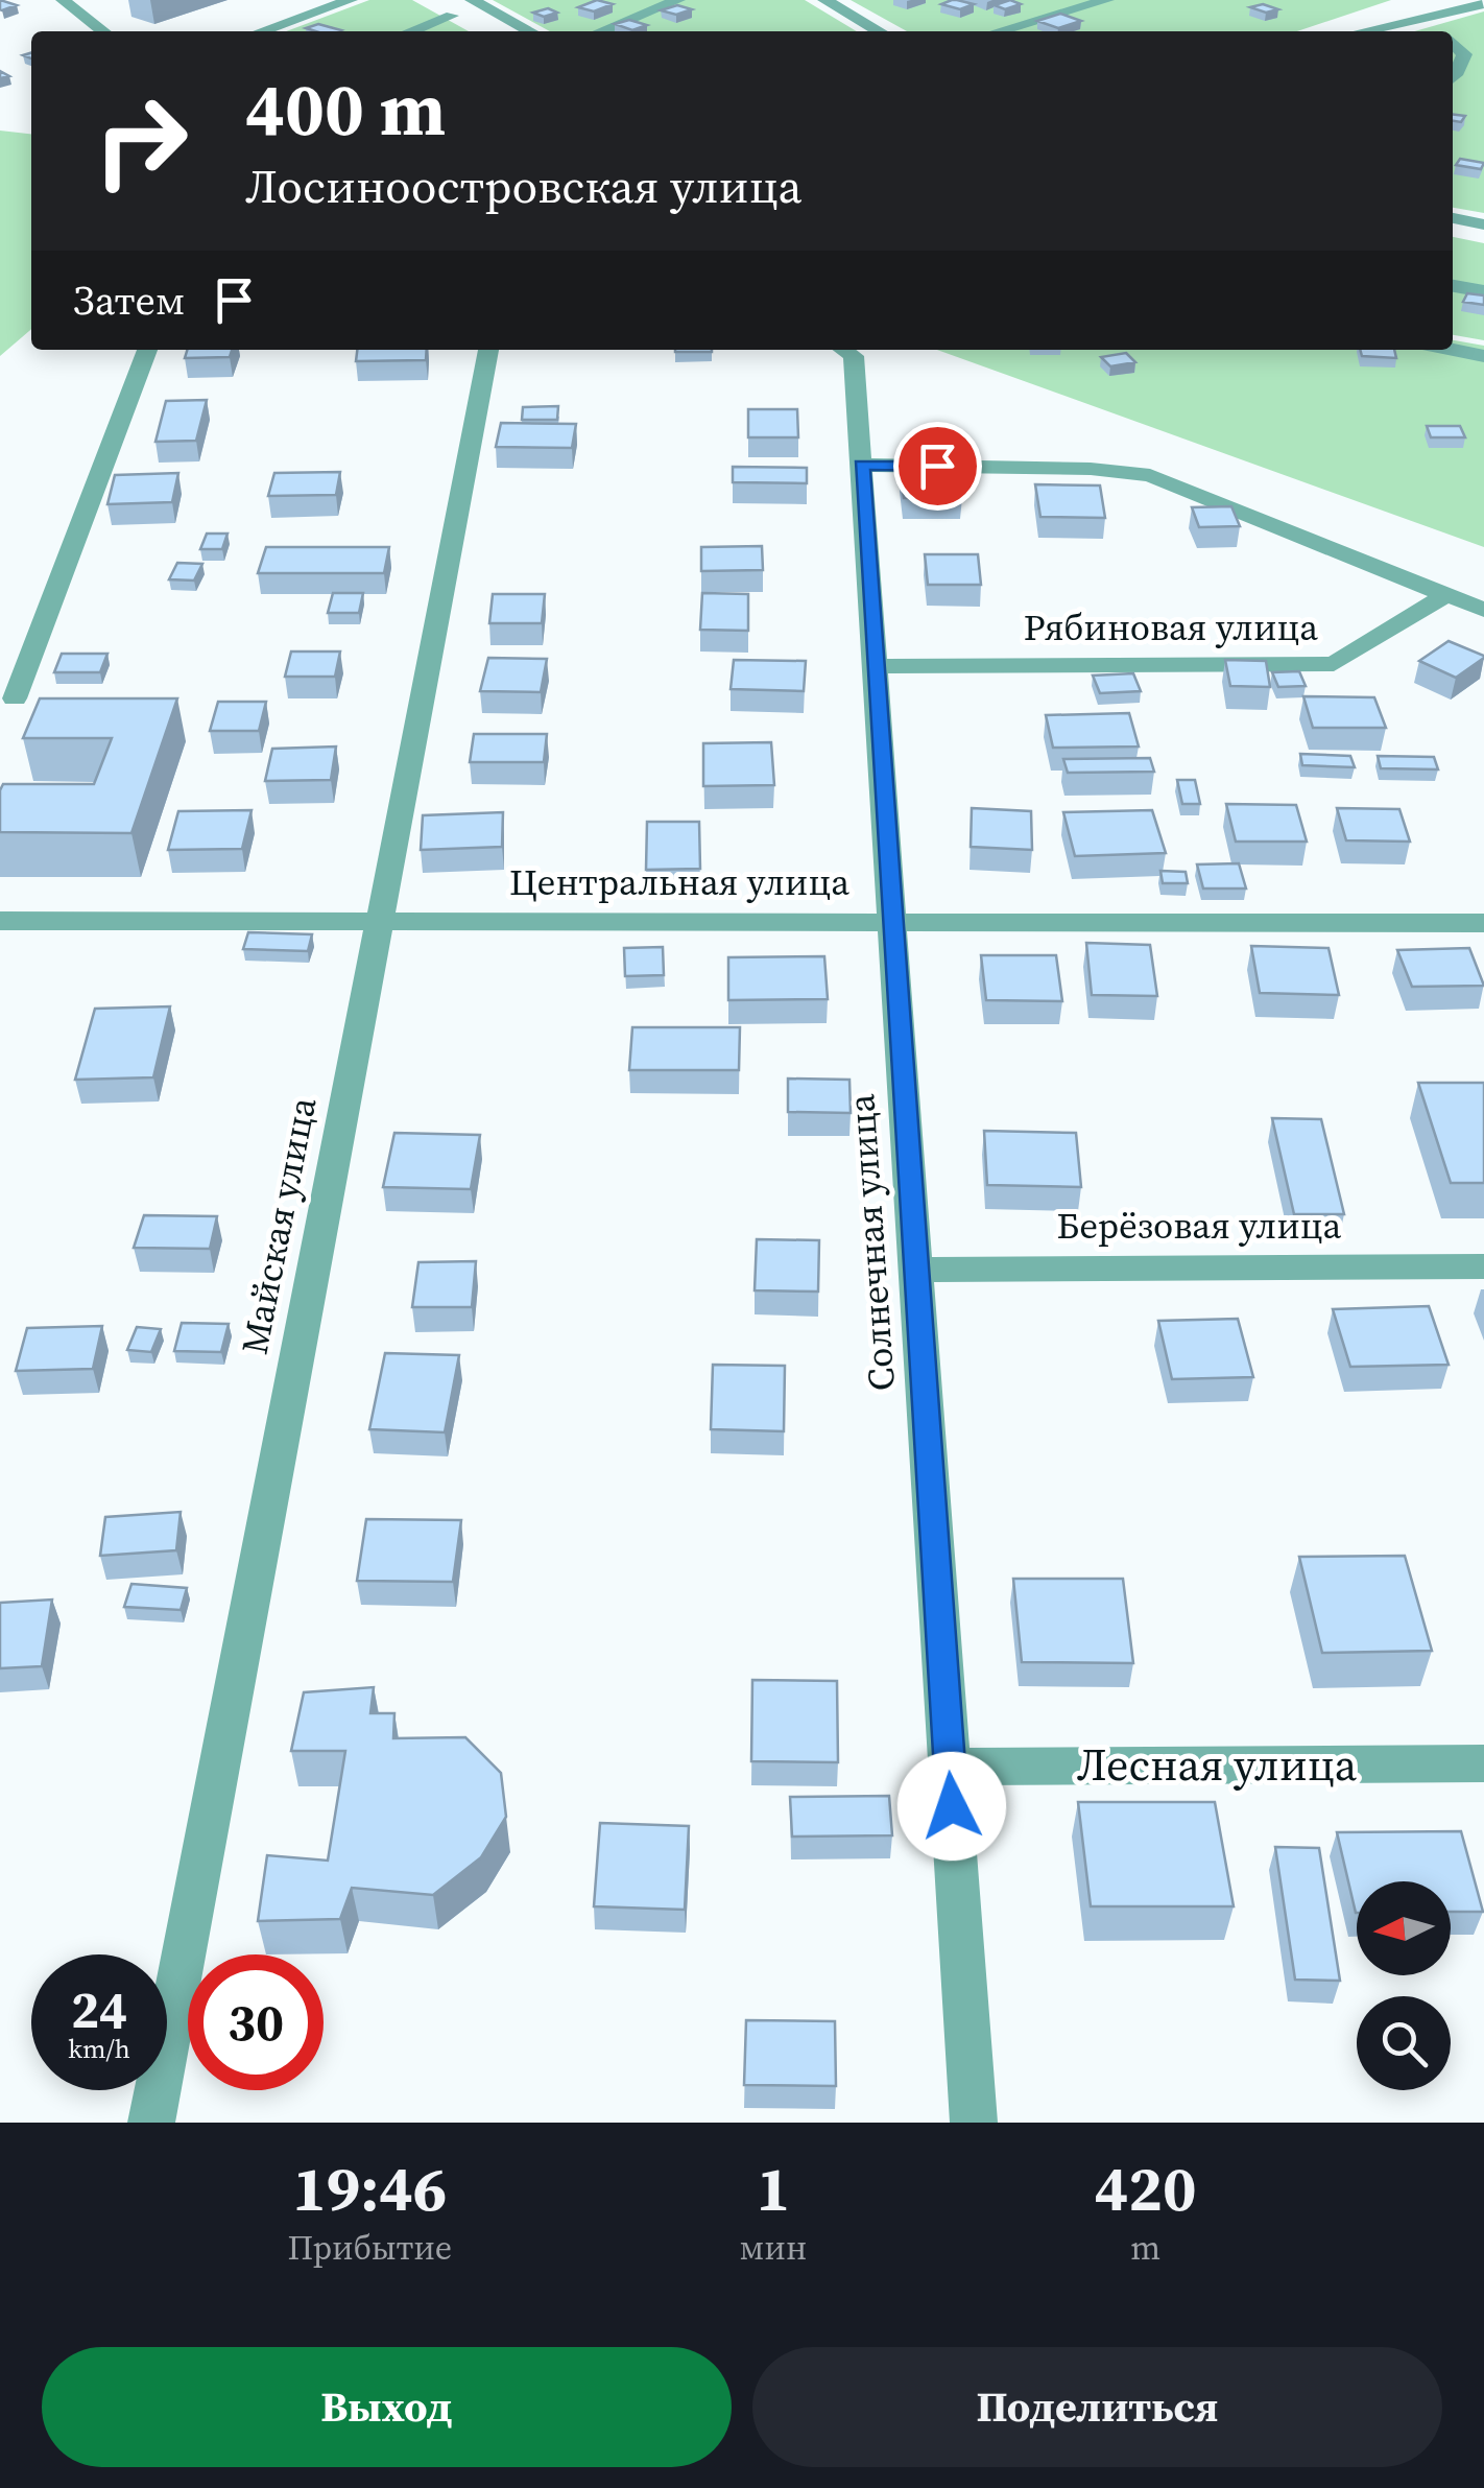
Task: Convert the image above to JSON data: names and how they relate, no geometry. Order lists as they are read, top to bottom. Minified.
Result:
{"streets":{"street":["Рябиновая улица","Центральная улица","Майская улица","Берёзовая улица","Солнечная улица","Лесная улица"]},"crossings":[["Рябиновая улица","Солнечная улица"],["Центральная улица","Майская улица"],["Центральная улица","Солнечная улица"],["Берёзовая улица","Солнечная улица"],["Солнечная улица","Лесная улица"]],"north":"left","page":{"turn":["400 m","Лосиноостровская улица"],"then":"Затем","speed":"24 km/h","limit":"30","eta":["19:46","Прибытие","1","мин","420","m"],"buttons":["Выход","Поделиться"]}}
